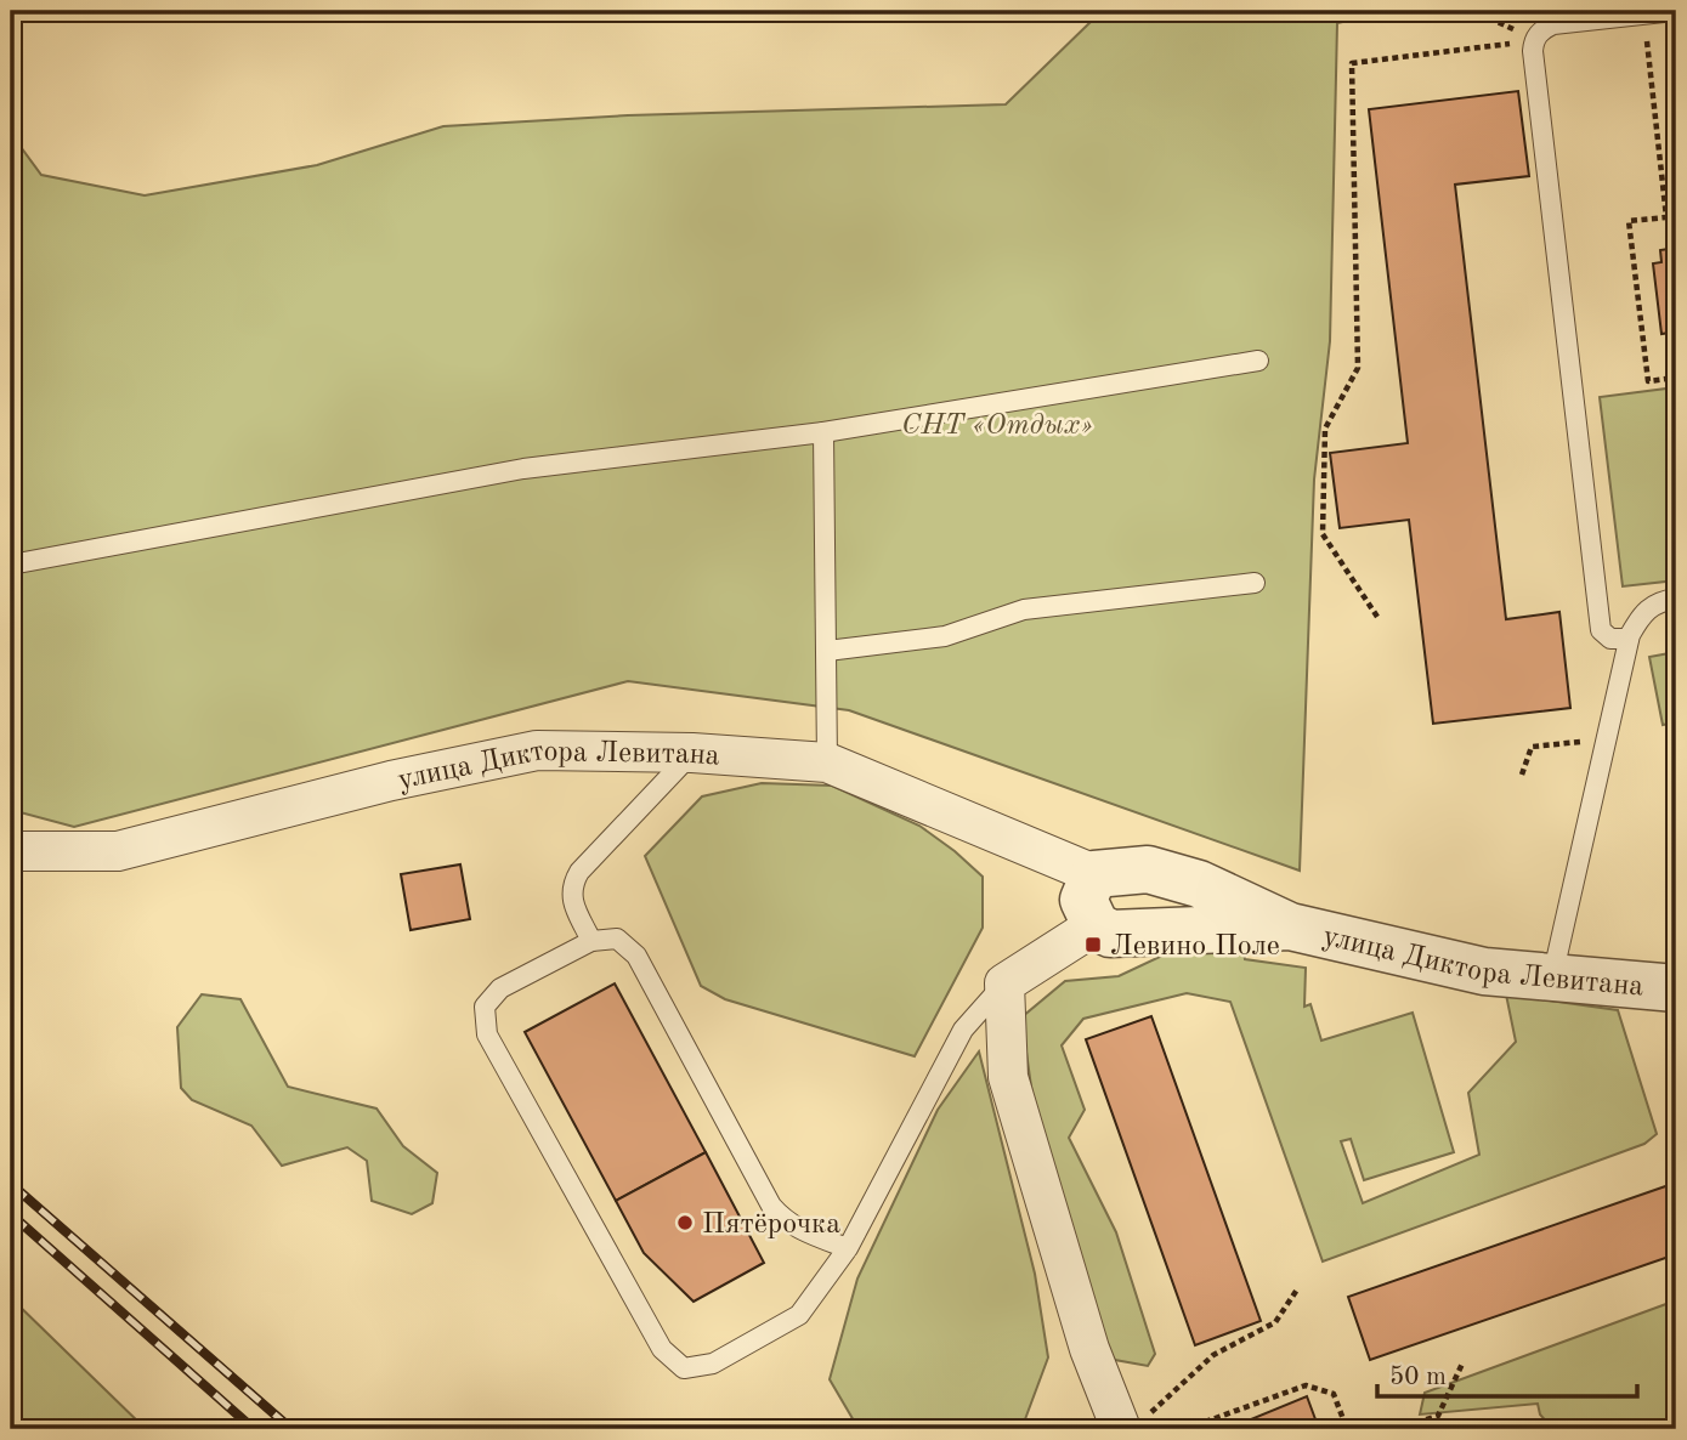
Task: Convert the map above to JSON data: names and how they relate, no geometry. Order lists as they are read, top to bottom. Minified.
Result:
{"streets":{"street":["улица Диктора Левитана"]},"parks":["СНТ «Отдых»"],"places":{"transit":["Левино Поле"],"other":["Пятёрочка"]},"scale_bar":"50 m"}
